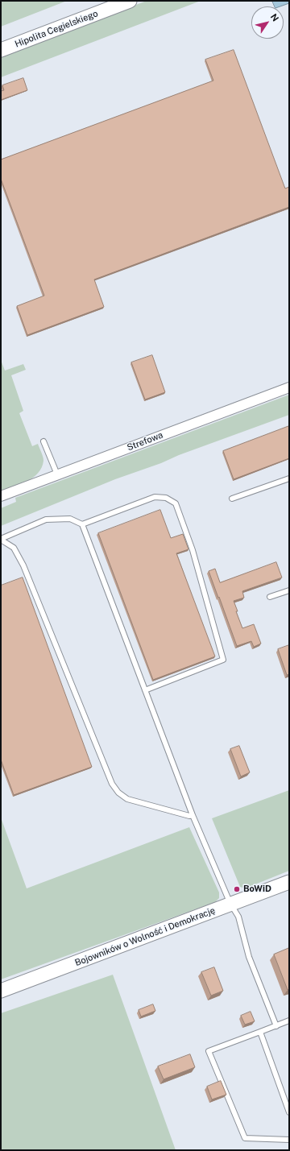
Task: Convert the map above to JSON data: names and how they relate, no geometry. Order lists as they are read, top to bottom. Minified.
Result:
{"streets":{"main road":["Hipolita Cegielskiego","Bojowników o Wolność i Demokrację"],"street":["Strefowa"]},"places":["BoWiD"],"north":"top right"}
